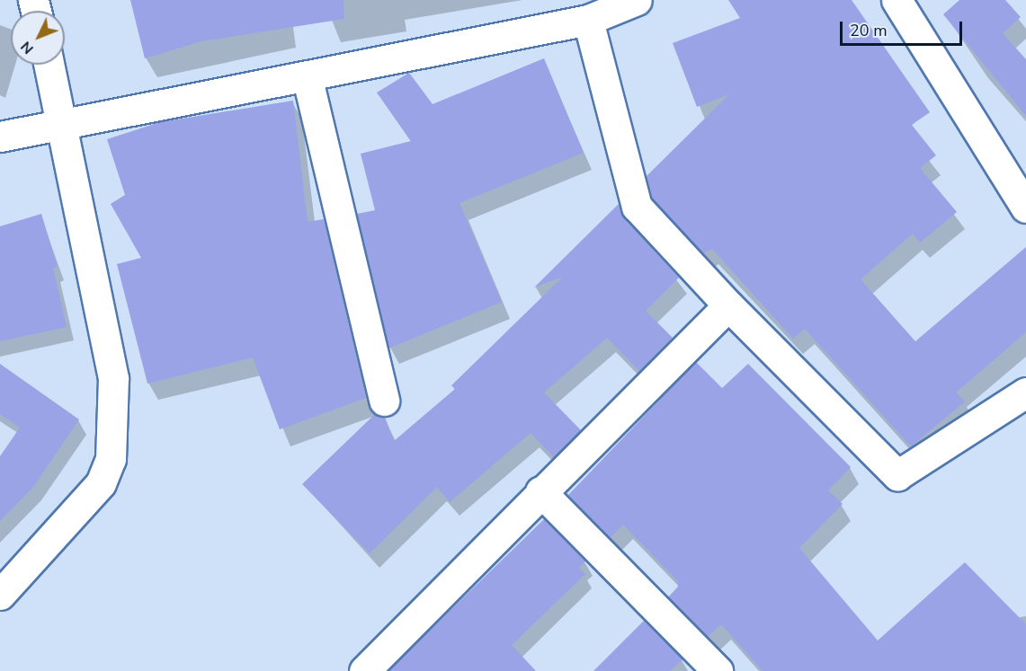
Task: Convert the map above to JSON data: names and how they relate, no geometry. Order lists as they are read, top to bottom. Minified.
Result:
{"scale_bar":"20 m","north":"bottom left"}
